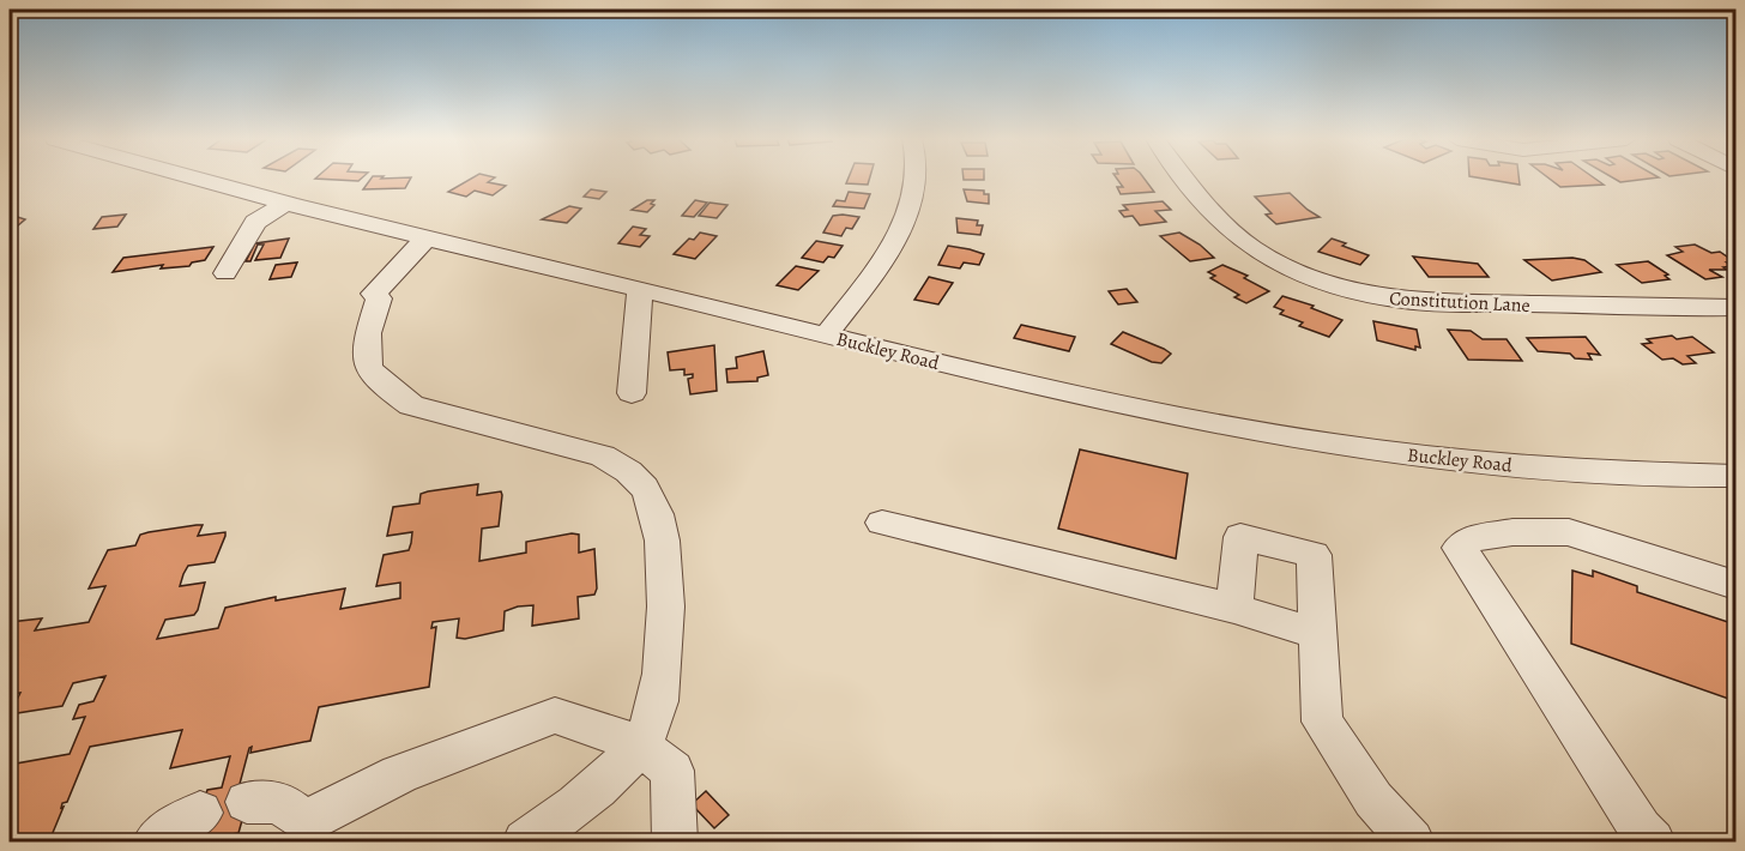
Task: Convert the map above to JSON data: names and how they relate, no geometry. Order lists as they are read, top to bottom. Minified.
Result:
{"streets":{"street":["Constitution Lane","Buckley Road"]}}
